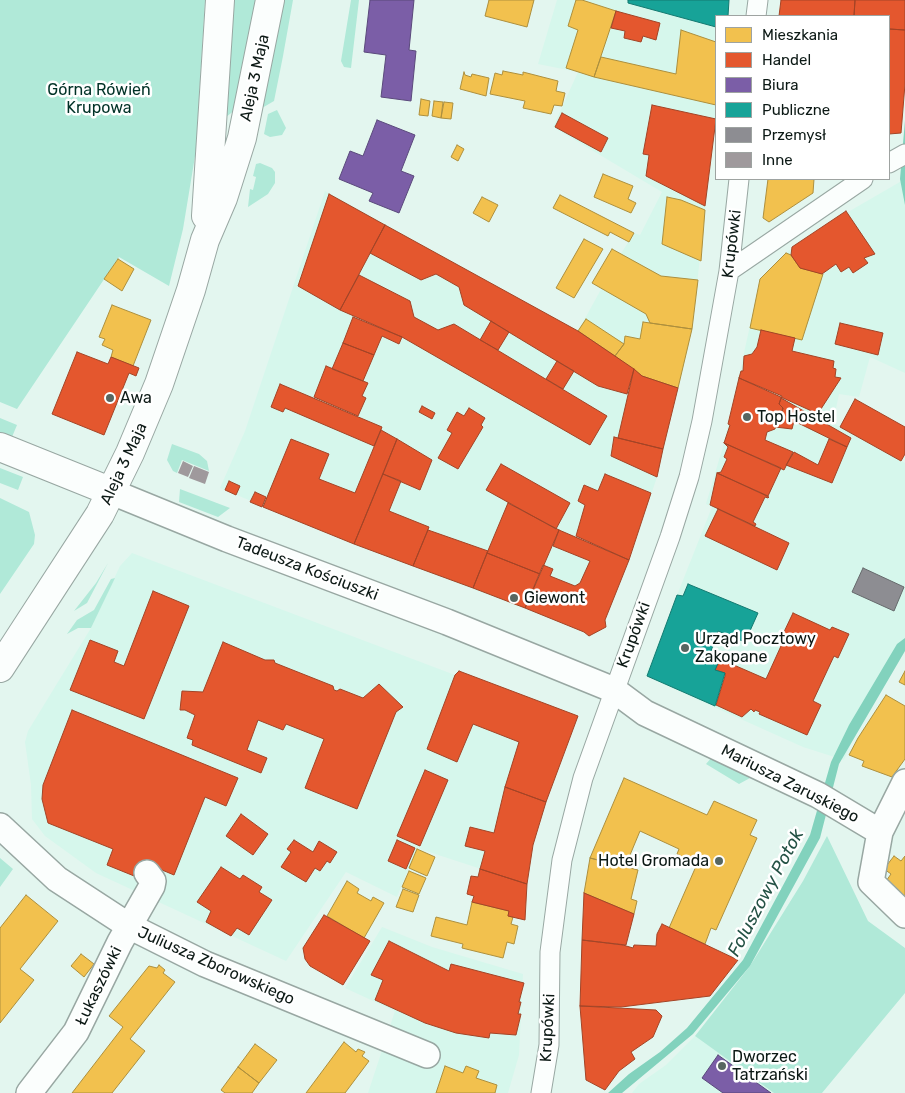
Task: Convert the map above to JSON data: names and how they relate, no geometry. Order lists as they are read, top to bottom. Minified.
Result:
{"streets":{"street":["Aleja 3 Maja","Krupówki","Tadeusza Kościuszki","Mariusza Zaruskiego","Juliusza Zborowskiego","Łukaszówki"]},"crossings":[["Aleja 3 Maja","Tadeusza Kościuszki"],["Krupówki","Tadeusza Kościuszki"],["Krupówki","Mariusza Zaruskiego"],["Tadeusza Kościuszki","Mariusza Zaruskiego"],["Juliusza Zborowskiego","Łukaszówki"]],"water":["Foluszowy Potok"],"parks":["Górna Rówień Krupowa"],"places":["Awa","Top Hostel","Giewont","Urząd Pocztowy Zakopane","Hotel Gromada","Dworzec Tatrzański"],"legend":["Mieszkania","Handel","Biura","Publiczne","Przemysł","Inne"]}
